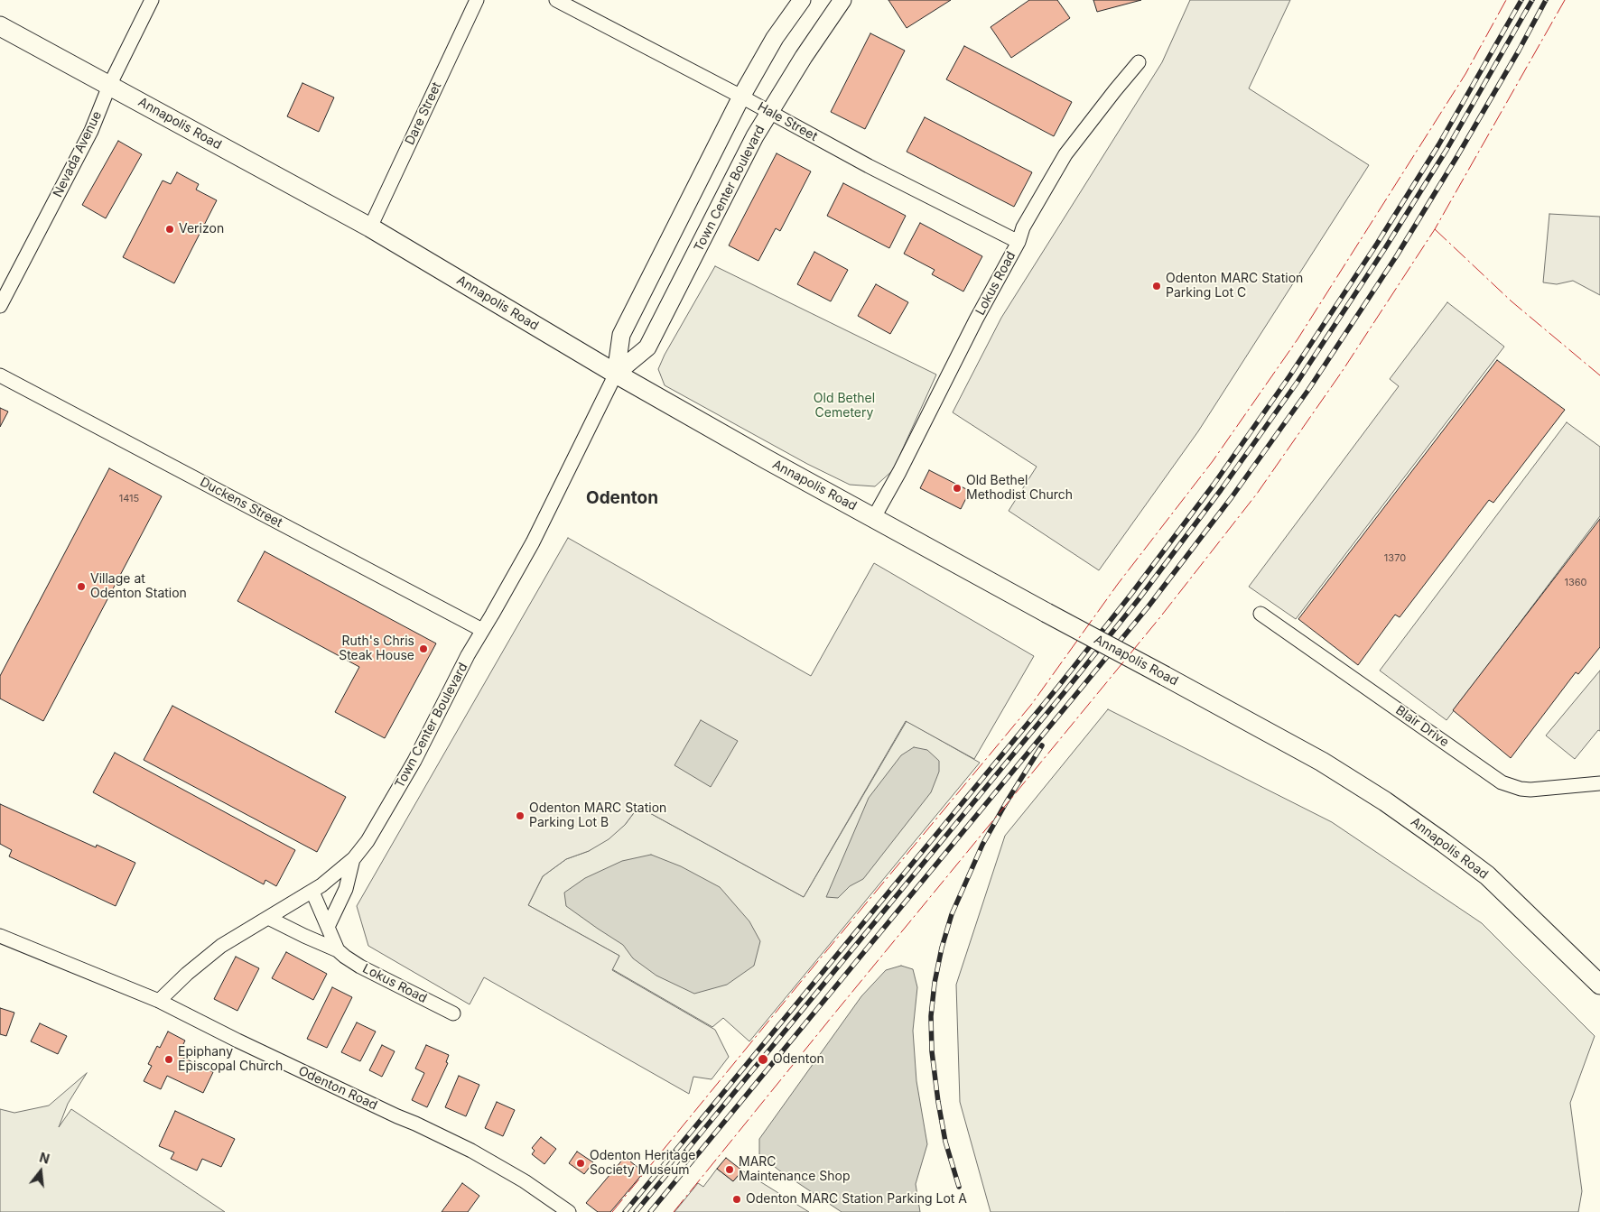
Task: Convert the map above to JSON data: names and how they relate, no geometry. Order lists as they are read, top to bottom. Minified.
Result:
{"streets":{"main road":["Annapolis Road"],"street":["Dare Street","Hale Street","Nevada Avenue","Town Center Boulevard","Lokus Road","Duckens Street","Blair Drive","Odenton Road"]},"crossings":[["Dare Street","Annapolis Road"],["Hale Street","Town Center Boulevard"],["Hale Street","Lokus Road"],["Annapolis Road","Nevada Avenue"],["Annapolis Road","Town Center Boulevard"],["Annapolis Road","Lokus Road"],["Town Center Boulevard","Lokus Road"],["Town Center Boulevard","Duckens Street"],["Town Center Boulevard","Odenton Road"]],"districts":["Odenton"],"parks":["Old Bethel Cemetery"],"places":["Verizon","Odenton MARC Station Parking Lot C","Old Bethel Methodist Church","Village at Odenton Station","Ruth's Chris Steak House","Odenton MARC Station Parking Lot B","Epiphany Episcopal Church","Odenton","Odenton Heritage Society Museum","MARC Maintenance Shop","Odenton MARC Station Parking Lot A"],"house_numbers":["1415","1370","1360"],"north":"top"}
